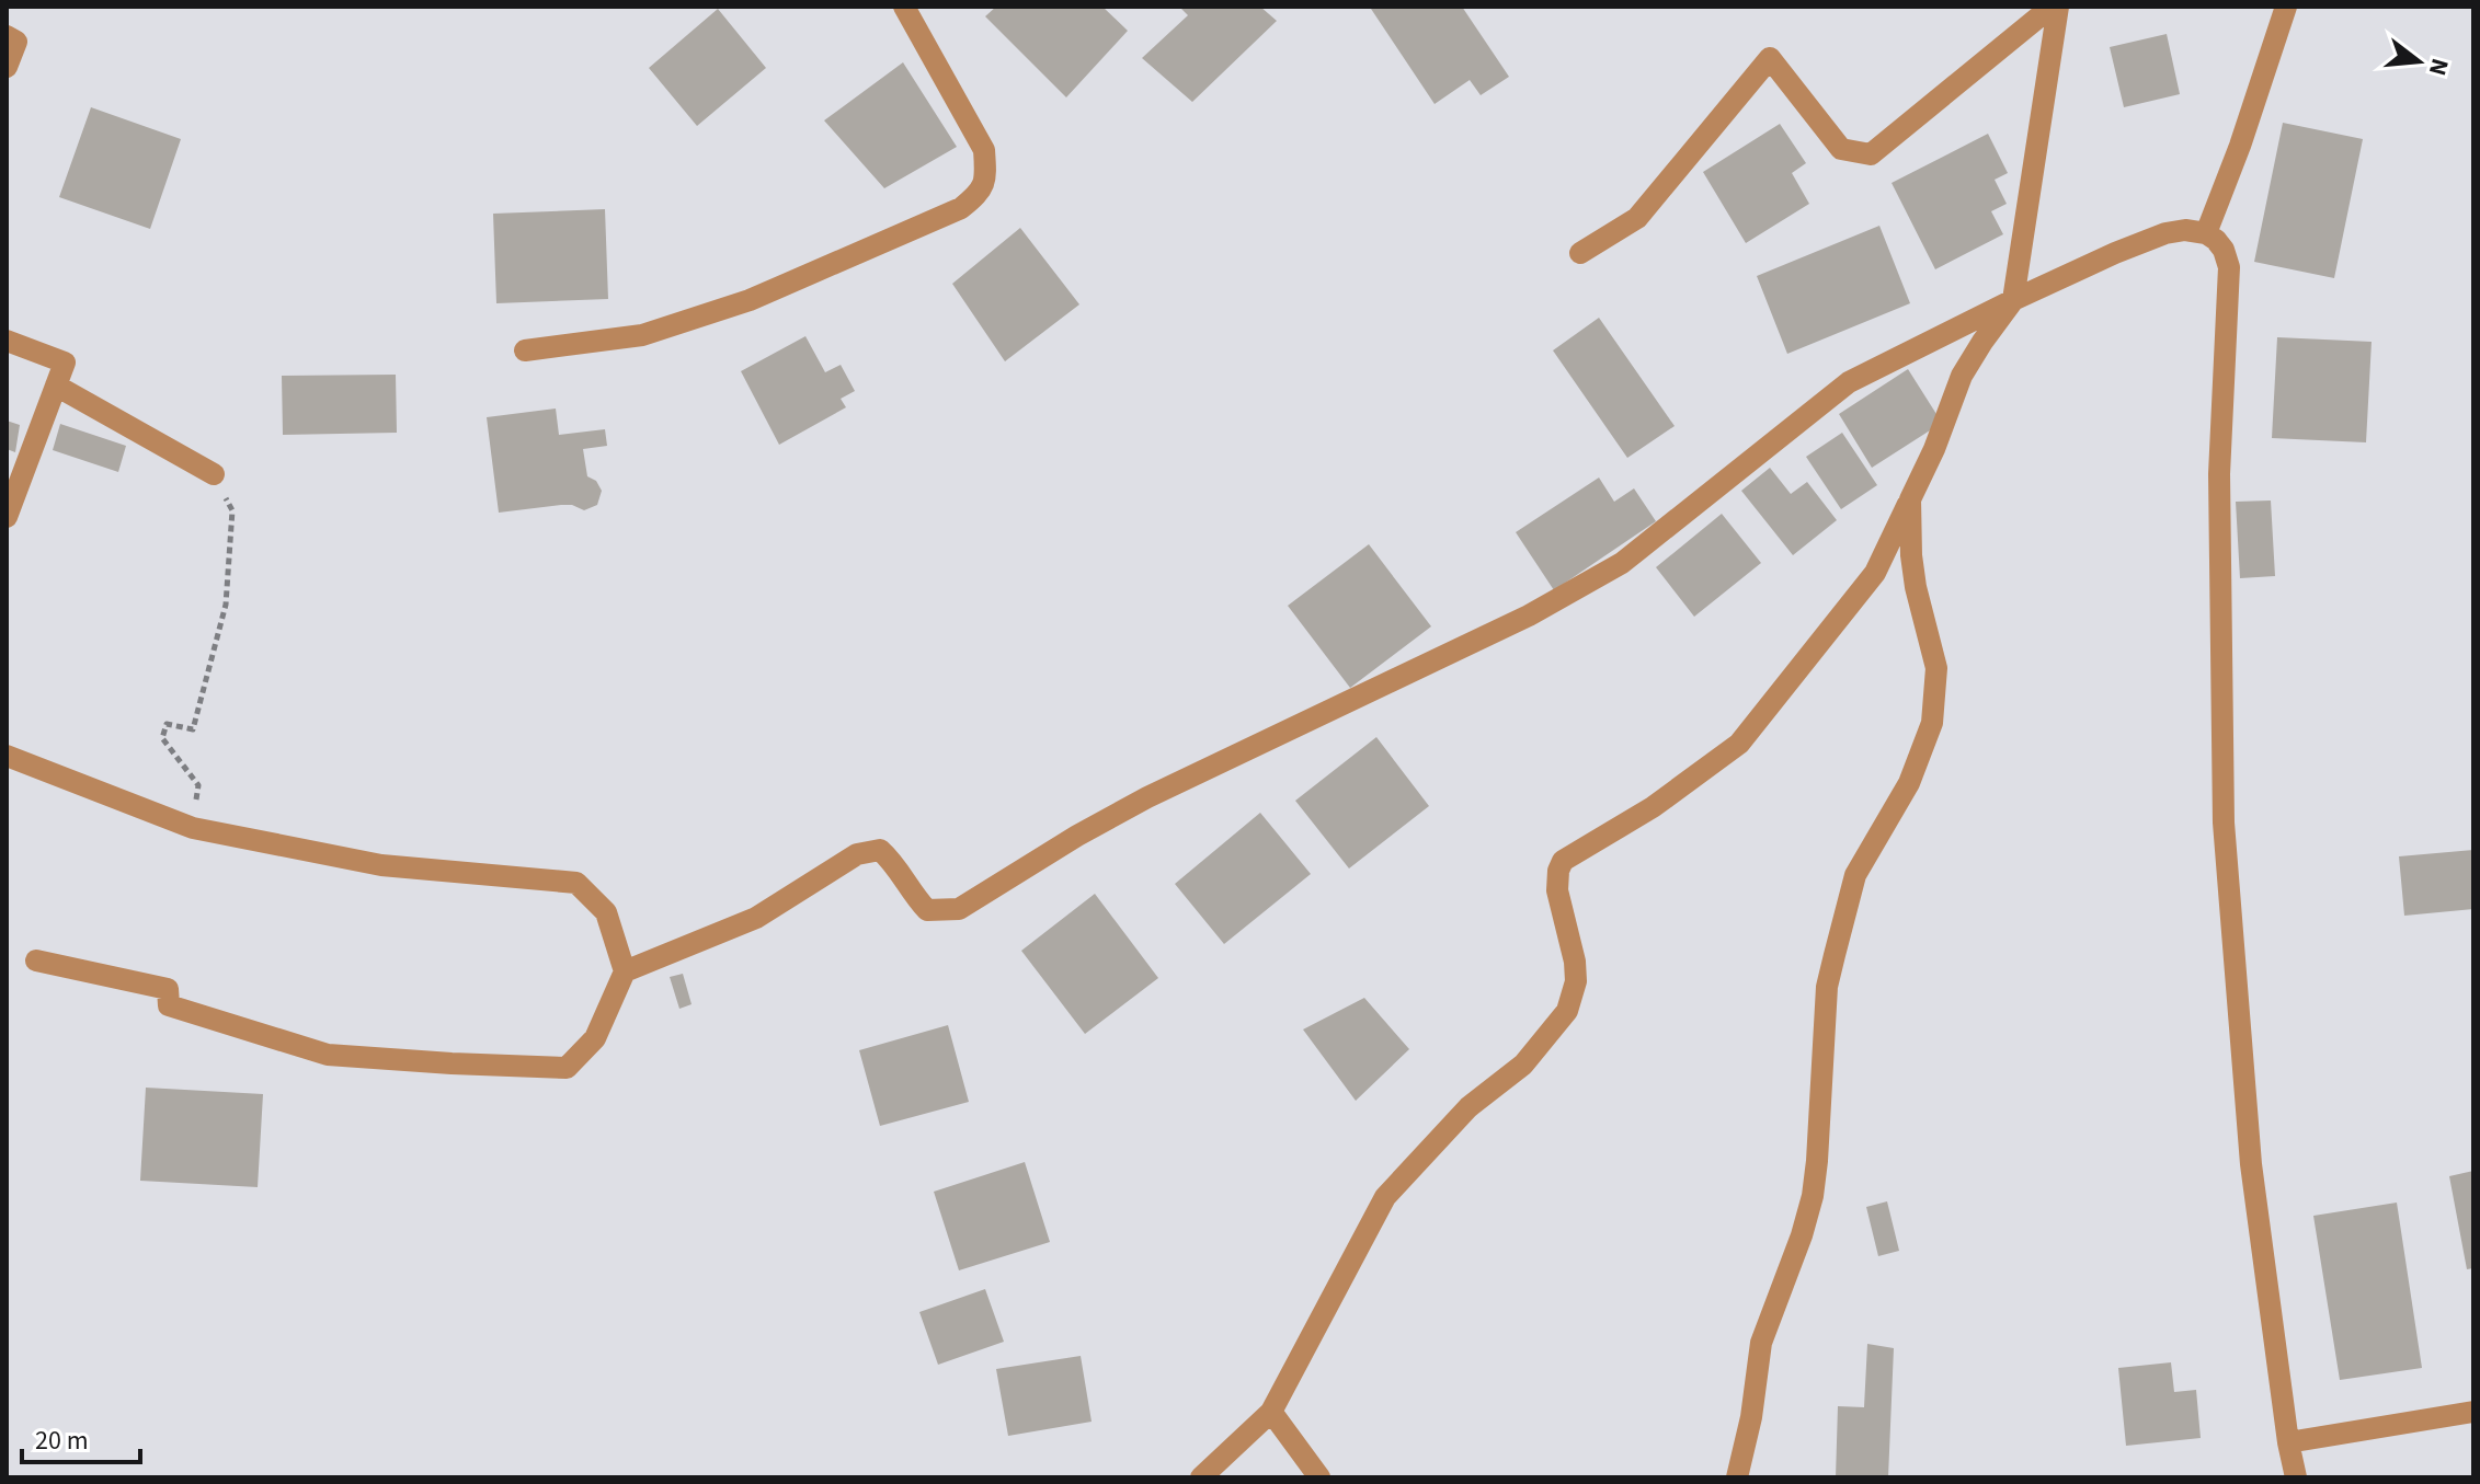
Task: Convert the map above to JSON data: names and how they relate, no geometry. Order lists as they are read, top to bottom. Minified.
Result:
{"scale_bar":"20 m","north":"right"}
